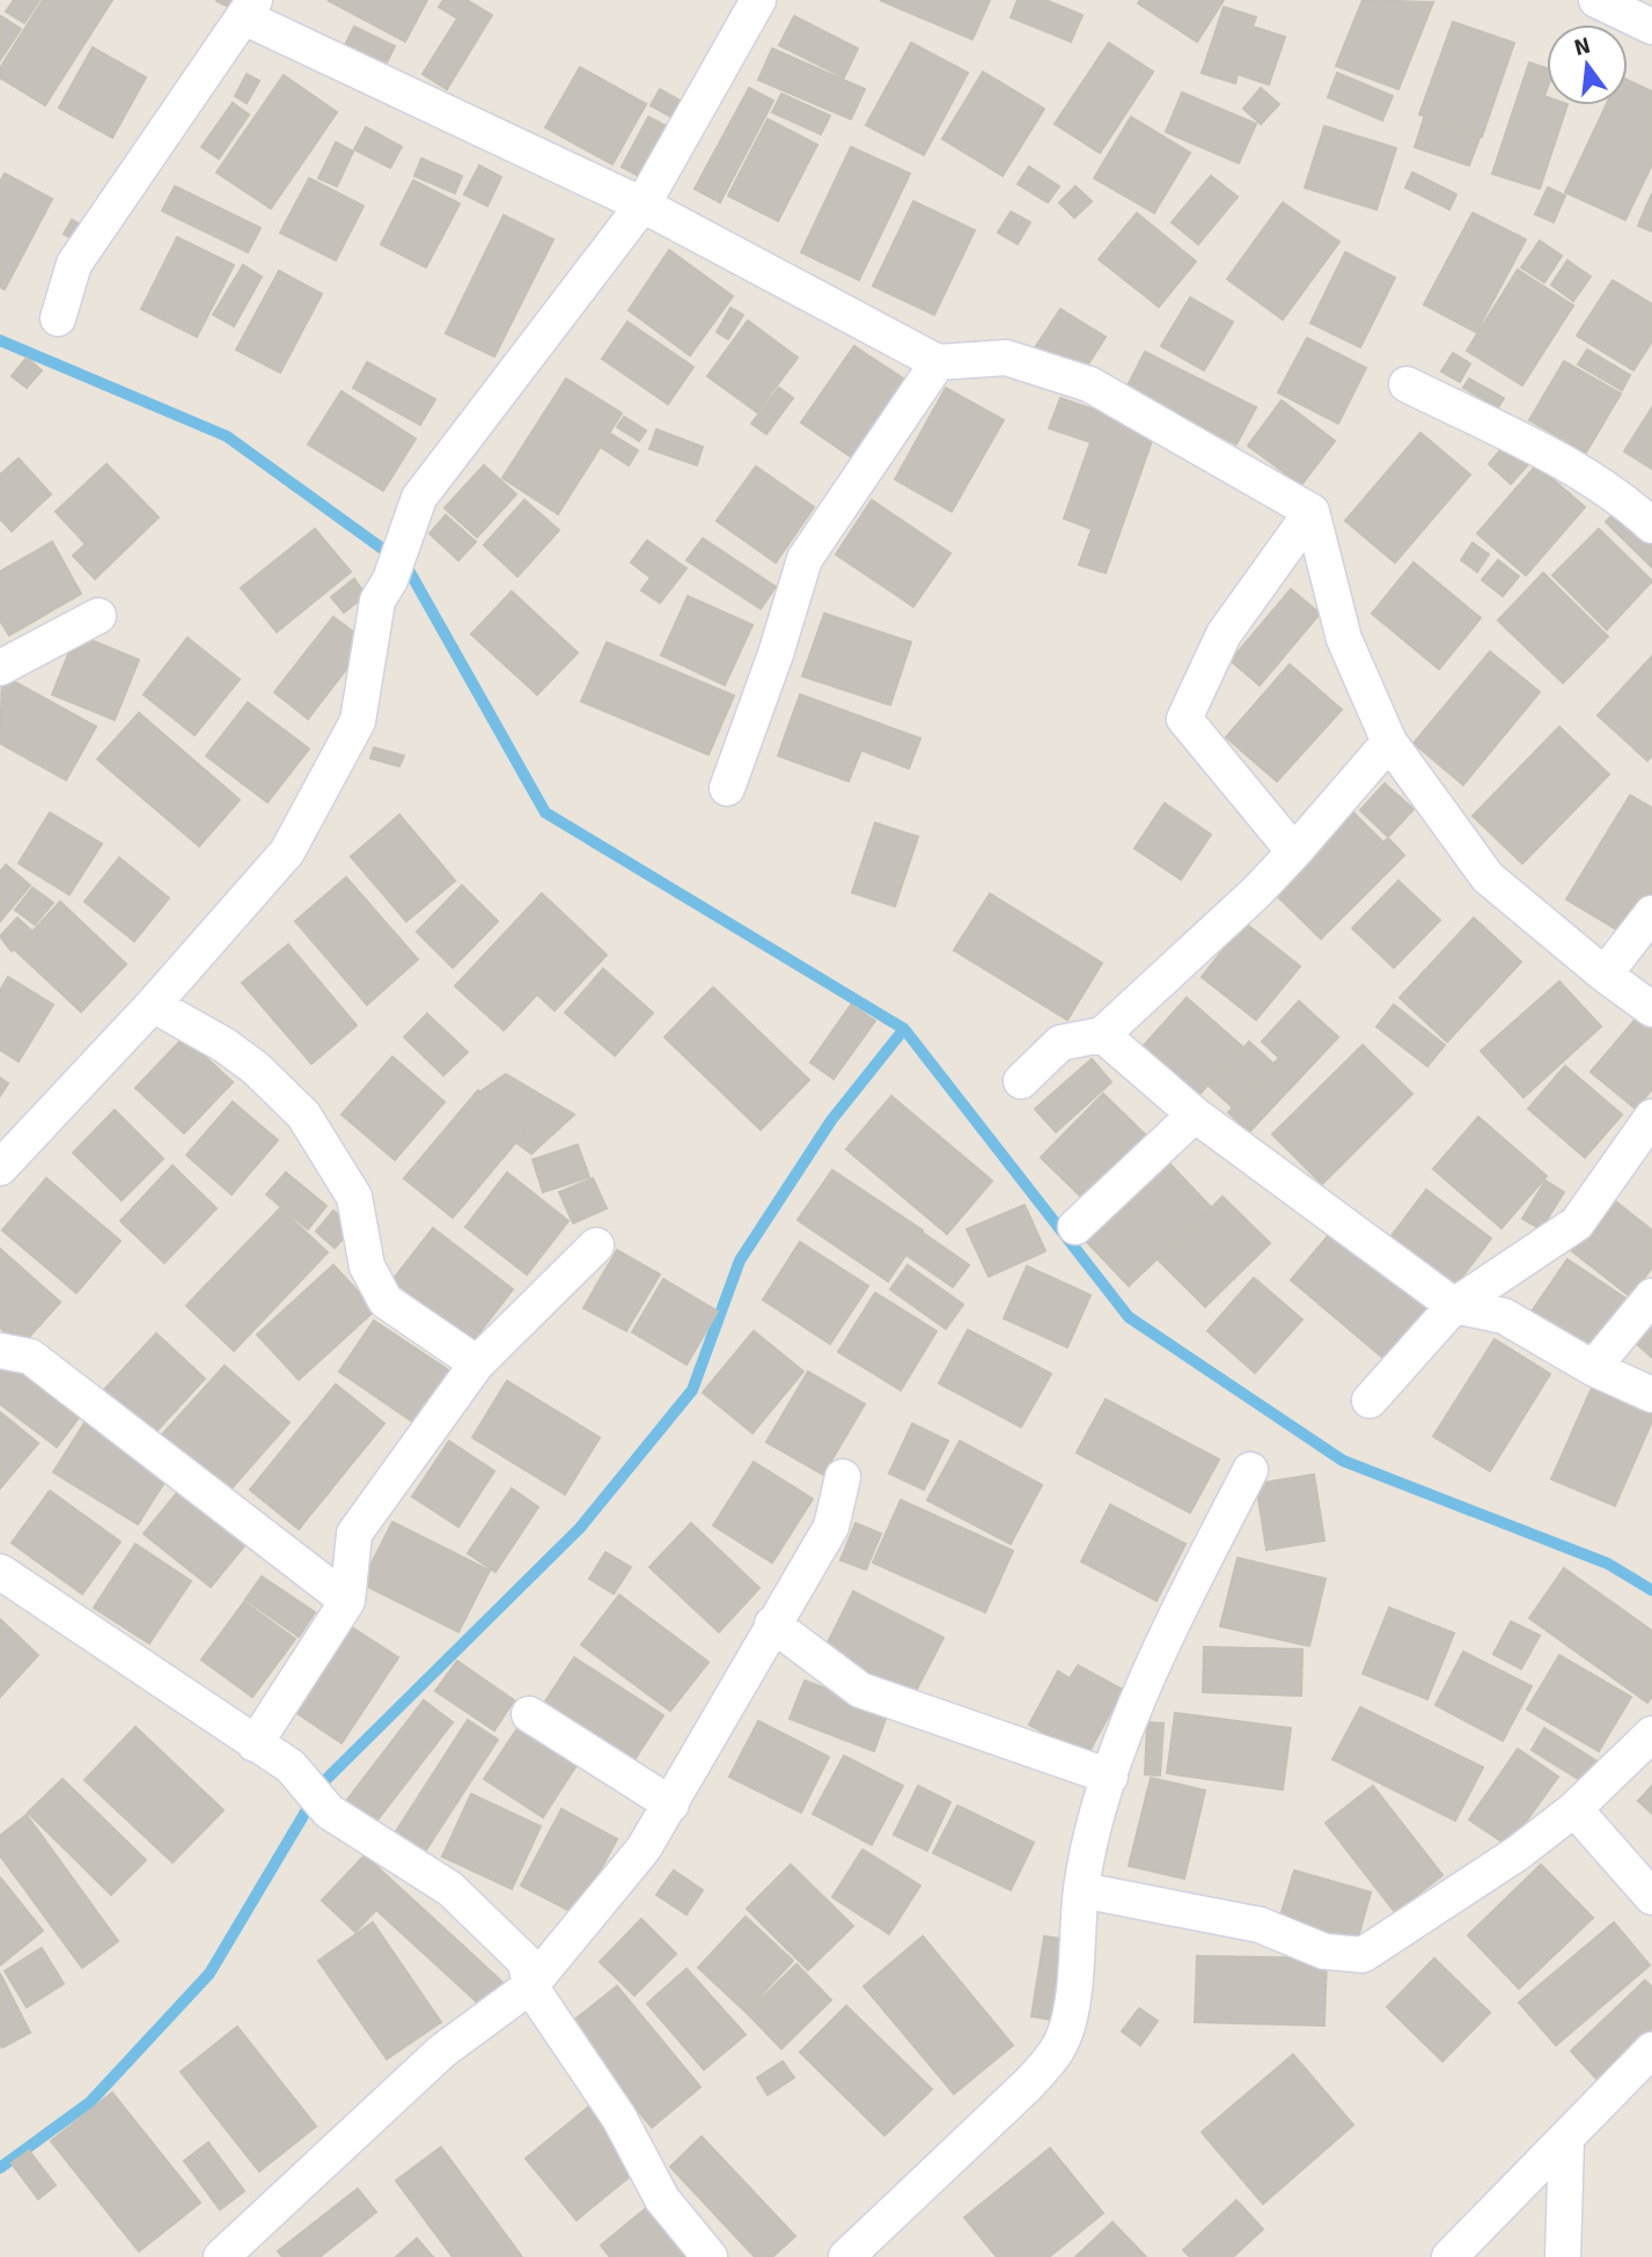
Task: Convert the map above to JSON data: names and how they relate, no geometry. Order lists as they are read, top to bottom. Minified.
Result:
{"north":"top"}
